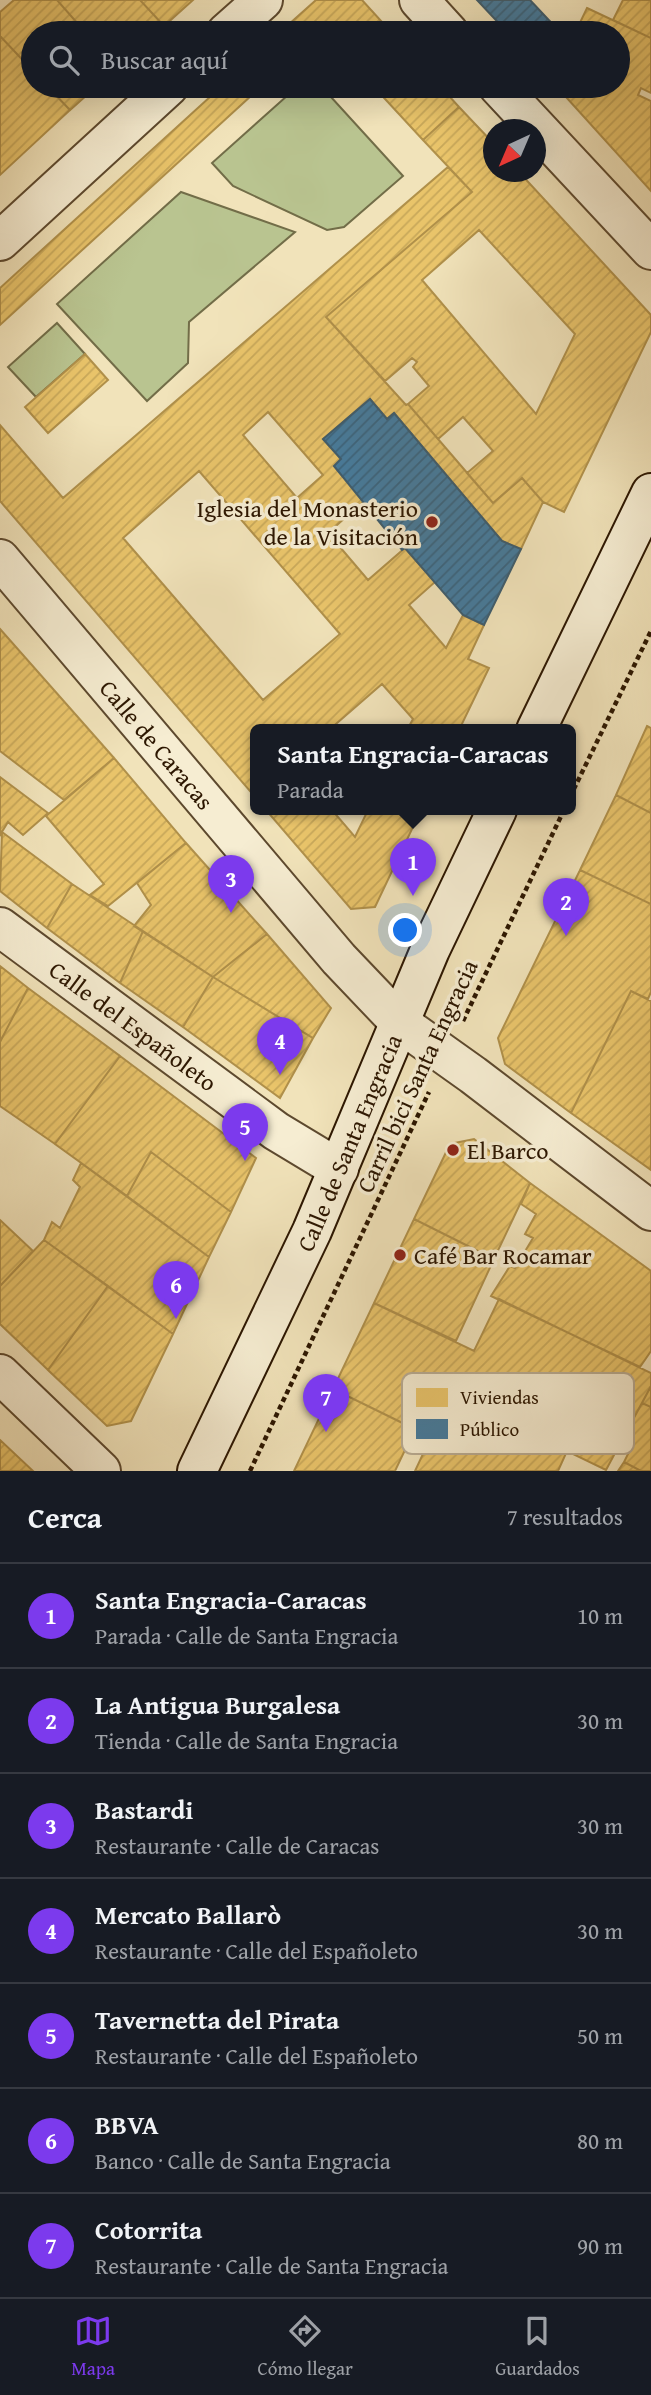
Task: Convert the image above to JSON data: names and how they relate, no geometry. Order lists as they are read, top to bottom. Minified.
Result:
{"streets":{"street":["Calle de Caracas","Calle del Españoleto","Calle de Santa Engracia"],"path":["Carril bici Santa Engracia"]},"crossings":[["Calle de Caracas","Carril bici Santa Engracia"],["Calle de Caracas","Calle de Santa Engracia"],["Calle del Españoleto","Calle de Santa Engracia"]],"places":["Iglesia del Monasterio de la Visitación","El Barco","Café Bar Rocamar"],"legend":["Viviendas","Público"],"north":"bottom left","page":{"search":"Buscar aquí","popup":["Santa Engracia-Caracas","Parada"],"pins":["1","3","2","4","5","6","7"],"heading":["Cerca","7 resultados"],"list":[{"mark":"1","name":"Santa Engracia-Caracas","note":"Parada · Calle de Santa Engracia","value":"10 m"},{"mark":"2","name":"La Antigua Burgalesa","note":"Tienda · Calle de Santa Engracia","value":"30 m"},{"mark":"3","name":"Bastardi","note":"Restaurante · Calle de Caracas","value":"30 m"},{"mark":"4","name":"Mercato Ballarò","note":"Restaurante · Calle del Españoleto","value":"30 m"},{"mark":"5","name":"Tavernetta del Pirata","note":"Restaurante · Calle del Españoleto","value":"50 m"},{"mark":"6","name":"BBVA","note":"Banco · Calle de Santa Engracia","value":"80 m"},{"mark":"7","name":"Cotorrita","note":"Restaurante · Calle de Santa Engracia","value":"90 m"}],"nav":["Mapa","Cómo llegar","Guardados"]}}
